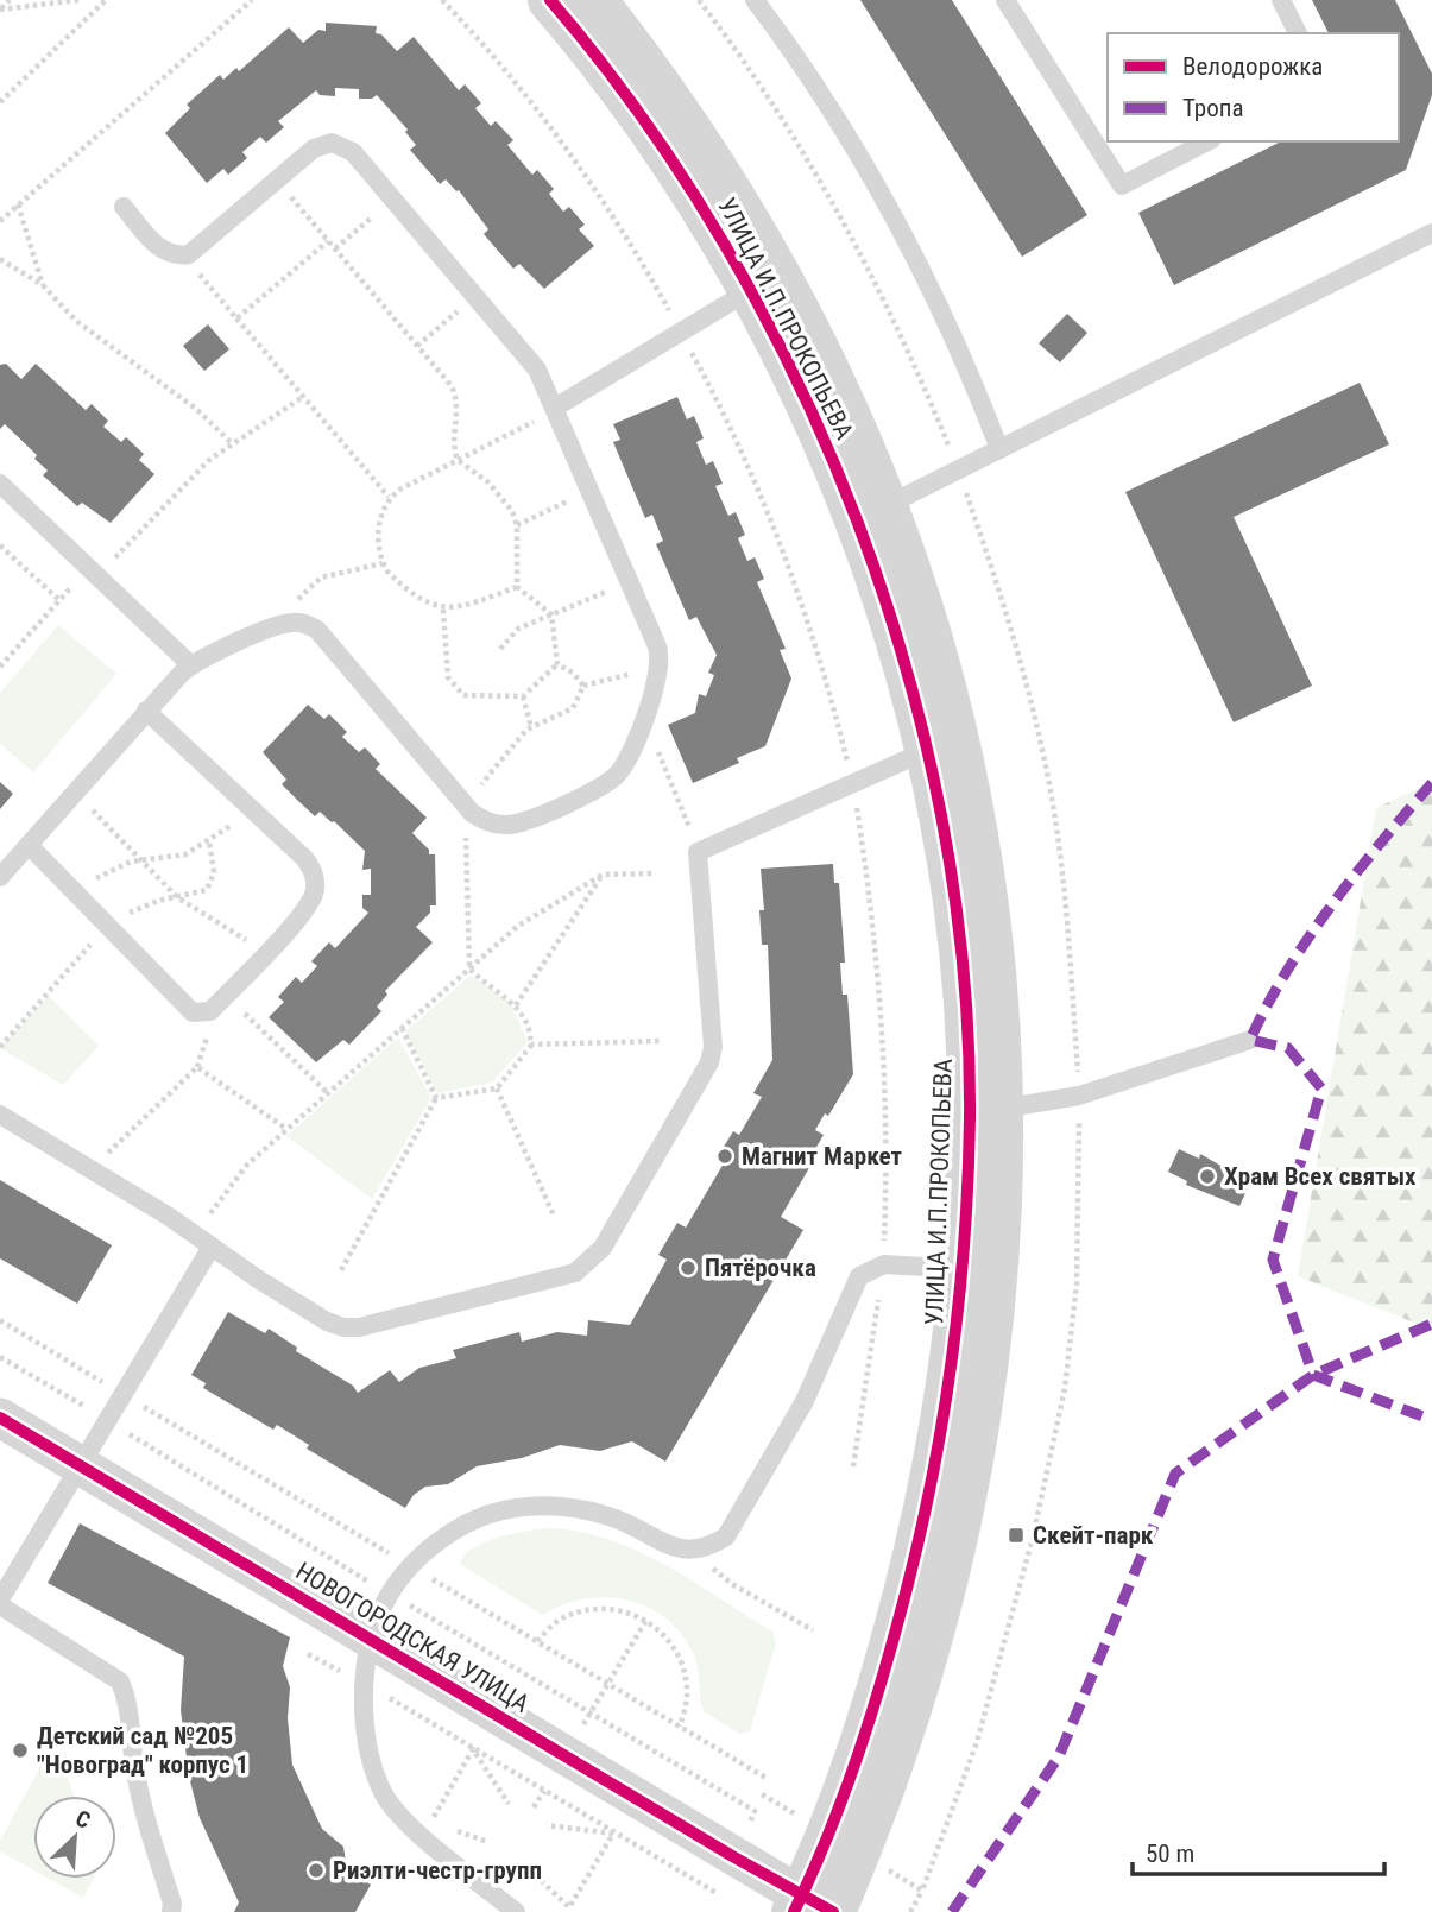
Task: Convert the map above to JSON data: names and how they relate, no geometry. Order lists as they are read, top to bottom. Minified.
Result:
{"streets":{"street":["УЛИЦА И.П.ПРОКОПЬЕВА","НОВОГОРОДСКАЯ УЛИЦА"]},"crossings":[["УЛИЦА И.П.ПРОКОПЬЕВА","НОВОГОРОДСКАЯ УЛИЦА"]],"places":{"other":["Магнит Маркет","Храм Всех святых","Пятёрочка","Детский сад №205 \"Новоград\" корпус 1","Риэлти-честр-групп"],"transit":["Скейт-парк"]},"legend":["Велодорожка","Тропа"],"scale_bar":"50 m","north":"top right"}
